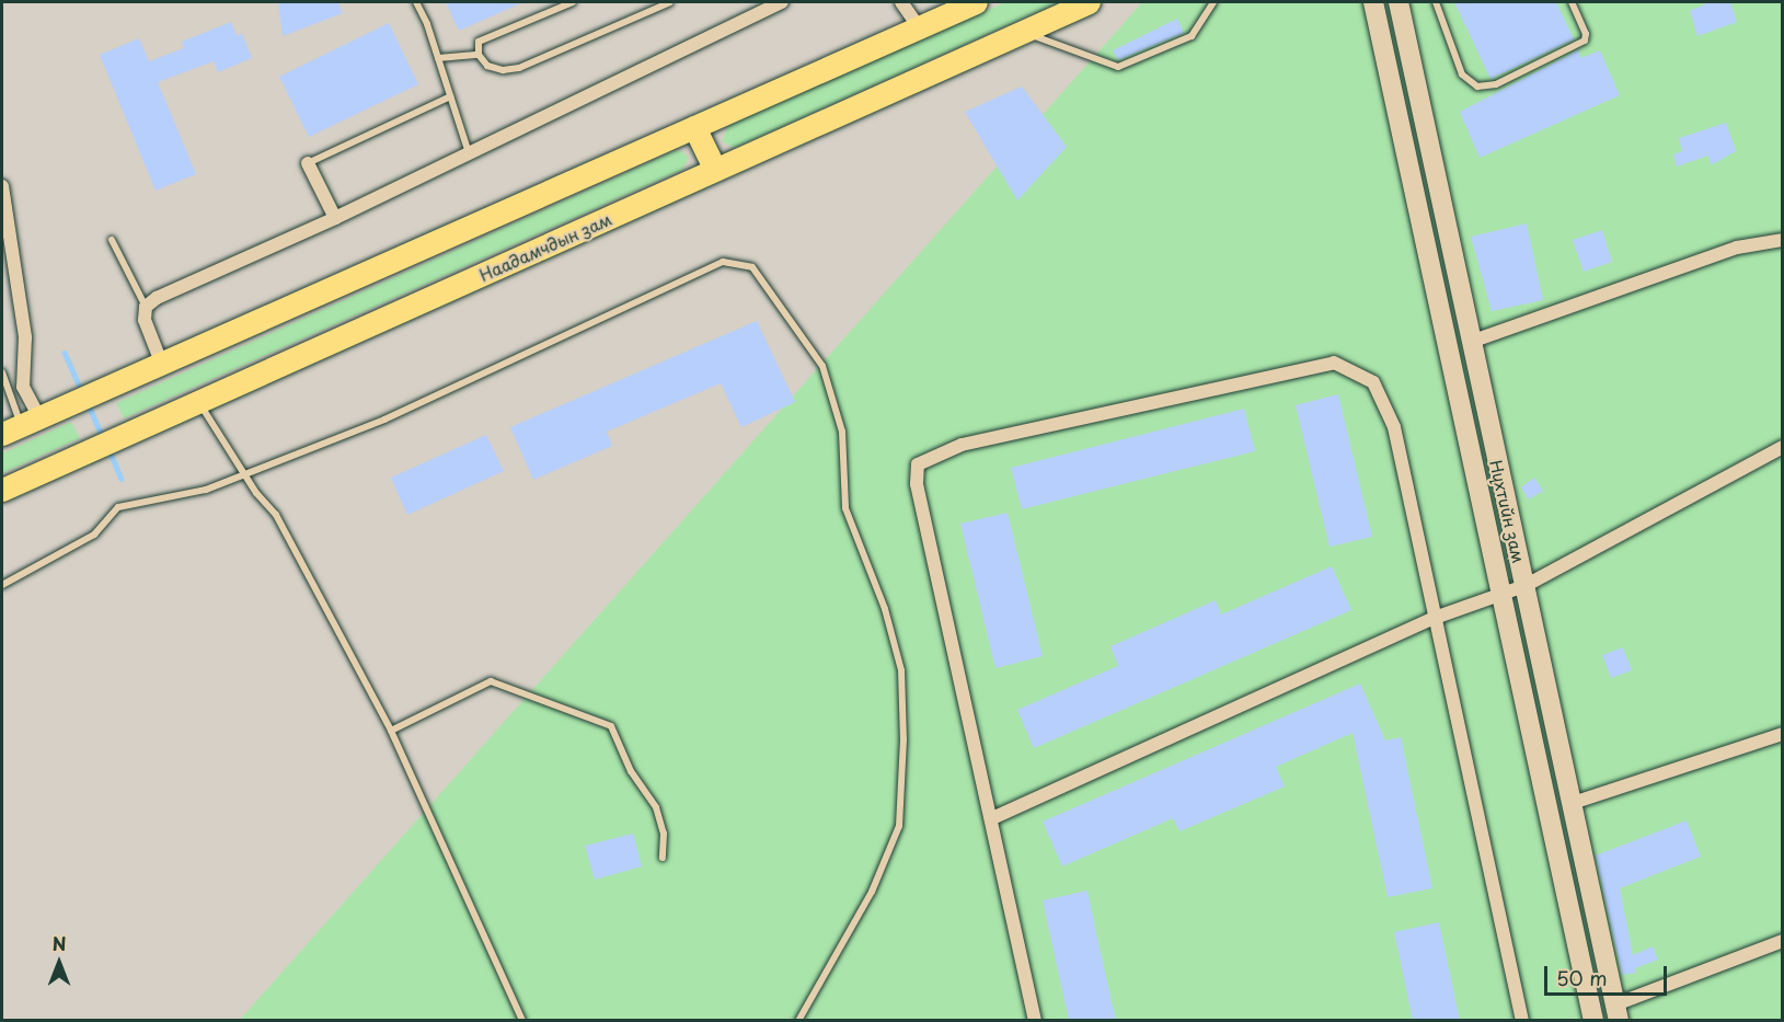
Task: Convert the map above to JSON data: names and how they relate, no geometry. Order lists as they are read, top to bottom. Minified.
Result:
{"streets":{"highway":["Наадамчдын зам"],"main road":["Нүхтийн зам"]},"scale_bar":"50 m","north":"top"}
